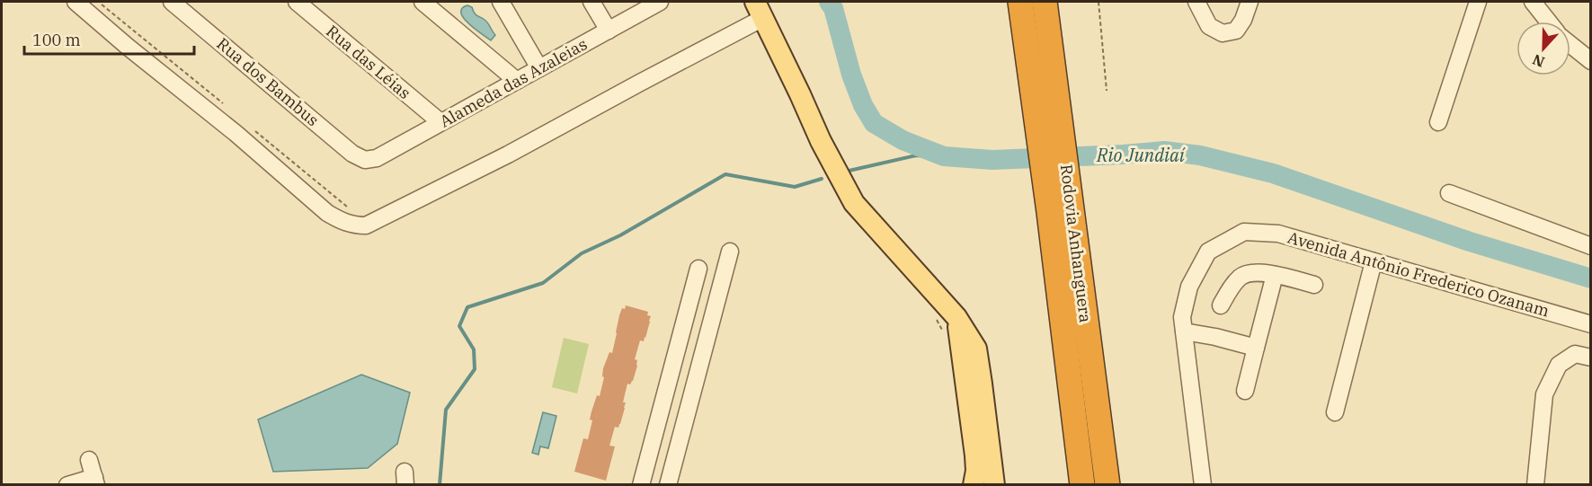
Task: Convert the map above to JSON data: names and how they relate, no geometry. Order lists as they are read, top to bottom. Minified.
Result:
{"streets":{"highway":["Rodovia Anhanguera"],"street":["Rua das Léias","Rua dos Bambus","Alameda das Azaleias","Avenida Antônio Frederico Ozanam"]},"crossings":[["Rua das Léias","Alameda das Azaleias"],["Rua dos Bambus","Alameda das Azaleias"]],"water":["Rio Jundiaí"],"scale_bar":"100 m","north":"bottom"}
